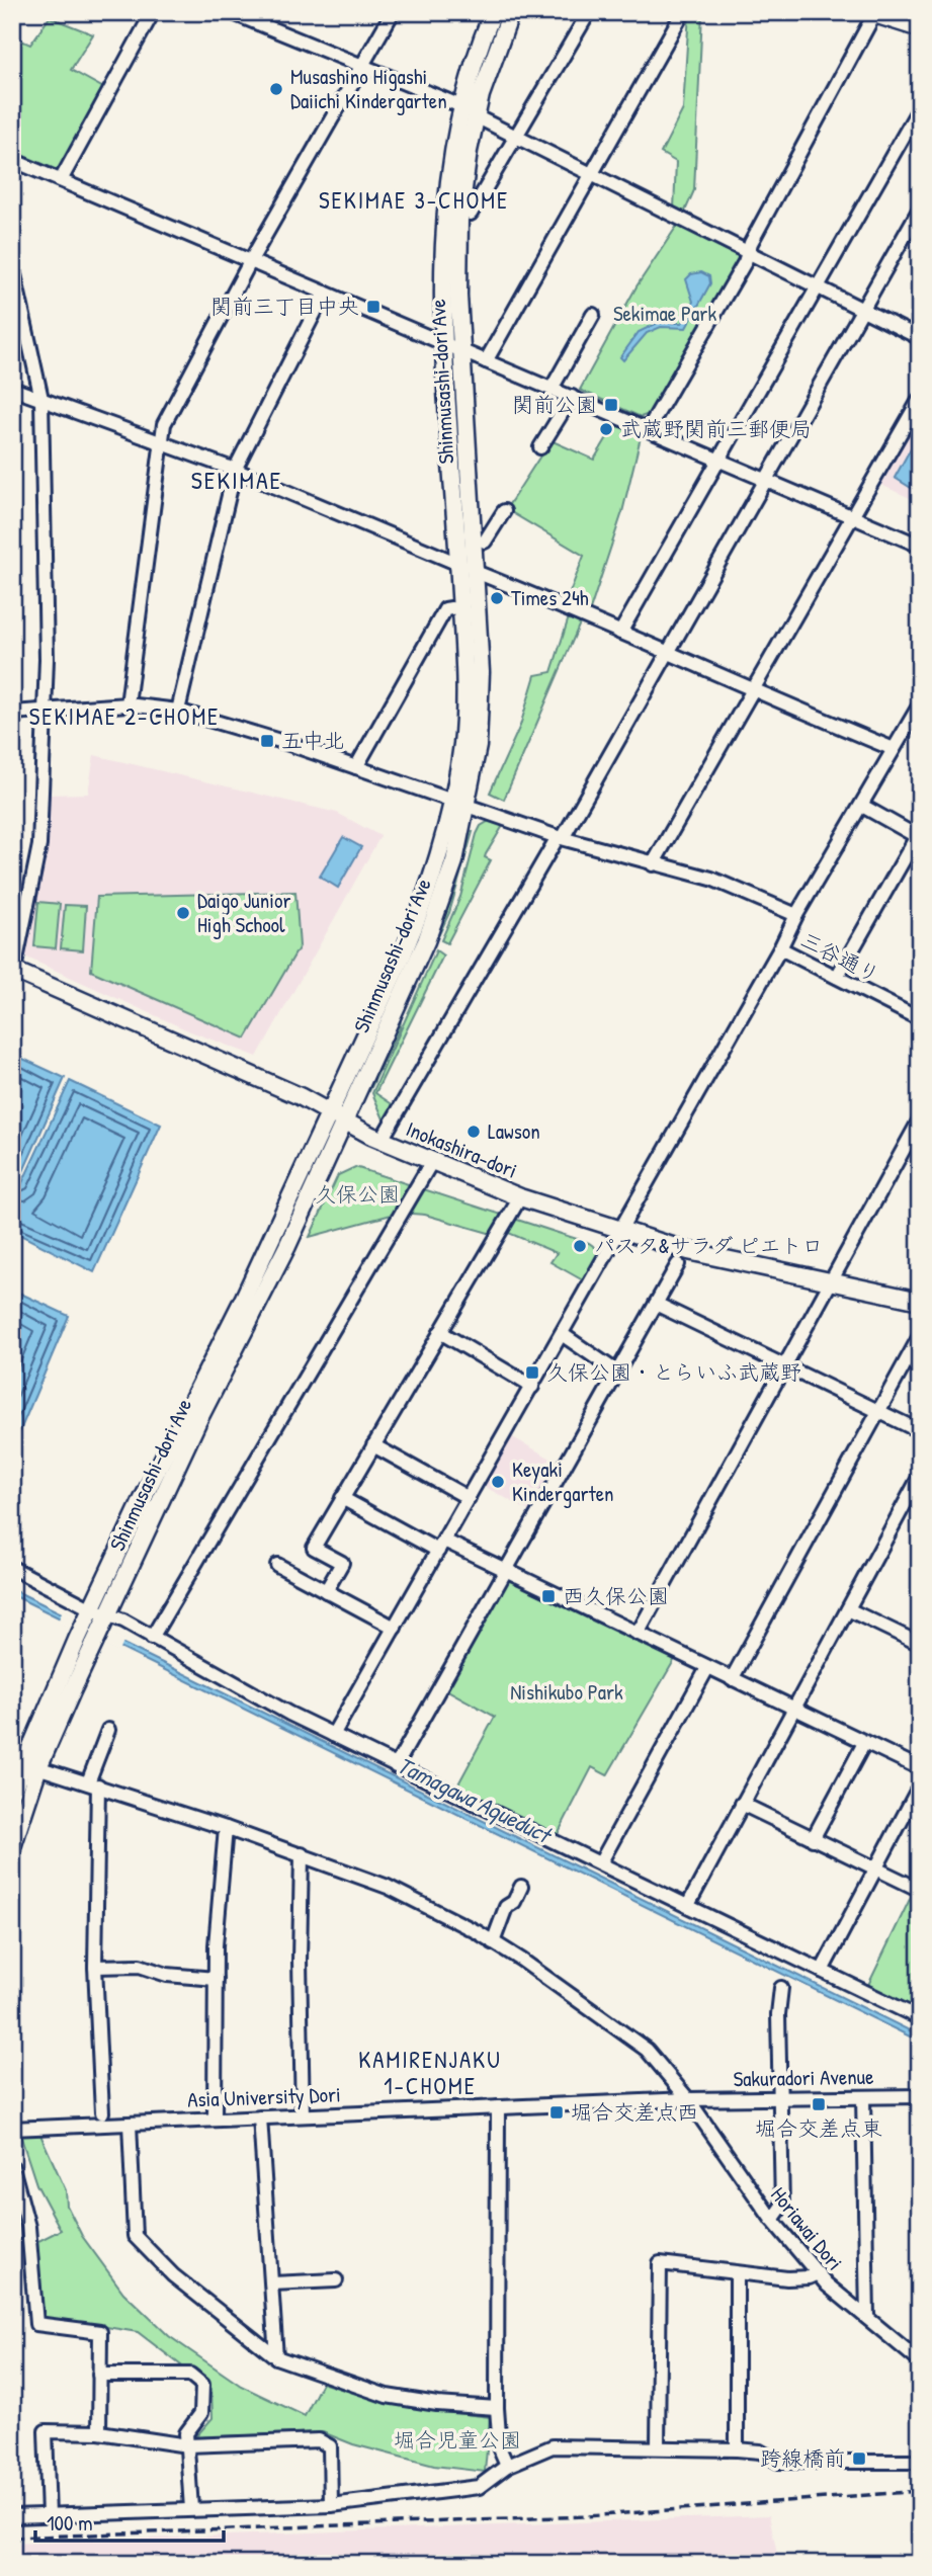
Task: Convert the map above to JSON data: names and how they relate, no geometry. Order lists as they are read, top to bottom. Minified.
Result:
{"streets":{"main road":["Shinmusashi-dori Ave","Inokashira-dori"],"street":["三谷通り","Sakuradori Avenue","Asia University Dori","Horiawai Dori"]},"crossings":[["Shinmusashi-dori Ave","Inokashira-dori"],["Shinmusashi-dori Ave","Horiawai Dori"],["Sakuradori Avenue","Asia University Dori"],["Sakuradori Avenue","Horiawai Dori"],["Asia University Dori","Horiawai Dori"]],"districts":["SEKIMAE 3-CHOME","SEKIMAE","SEKIMAE 2-CHOME","KAMIRENJAKU 1-CHOME"],"water":["Tamagawa Aqueduct"],"parks":["Sekimae Park","久保公園","Nishikubo Park","堀合児童公園"],"places":{"other":["Musashino Higashi Daiichi Kindergarten","武蔵野関前三郵便局","Times 24h","Daigo Junior High School","Lawson","パスタ&サラダ ピエトロ","Keyaki Kindergarten"],"transit":["関前三丁目中央","関前公園","五中北","久保公園・とらいふ武蔵野","西久保公園","堀合交差点東","堀合交差点西","跨線橋前"]},"scale_bar":"100 m"}
